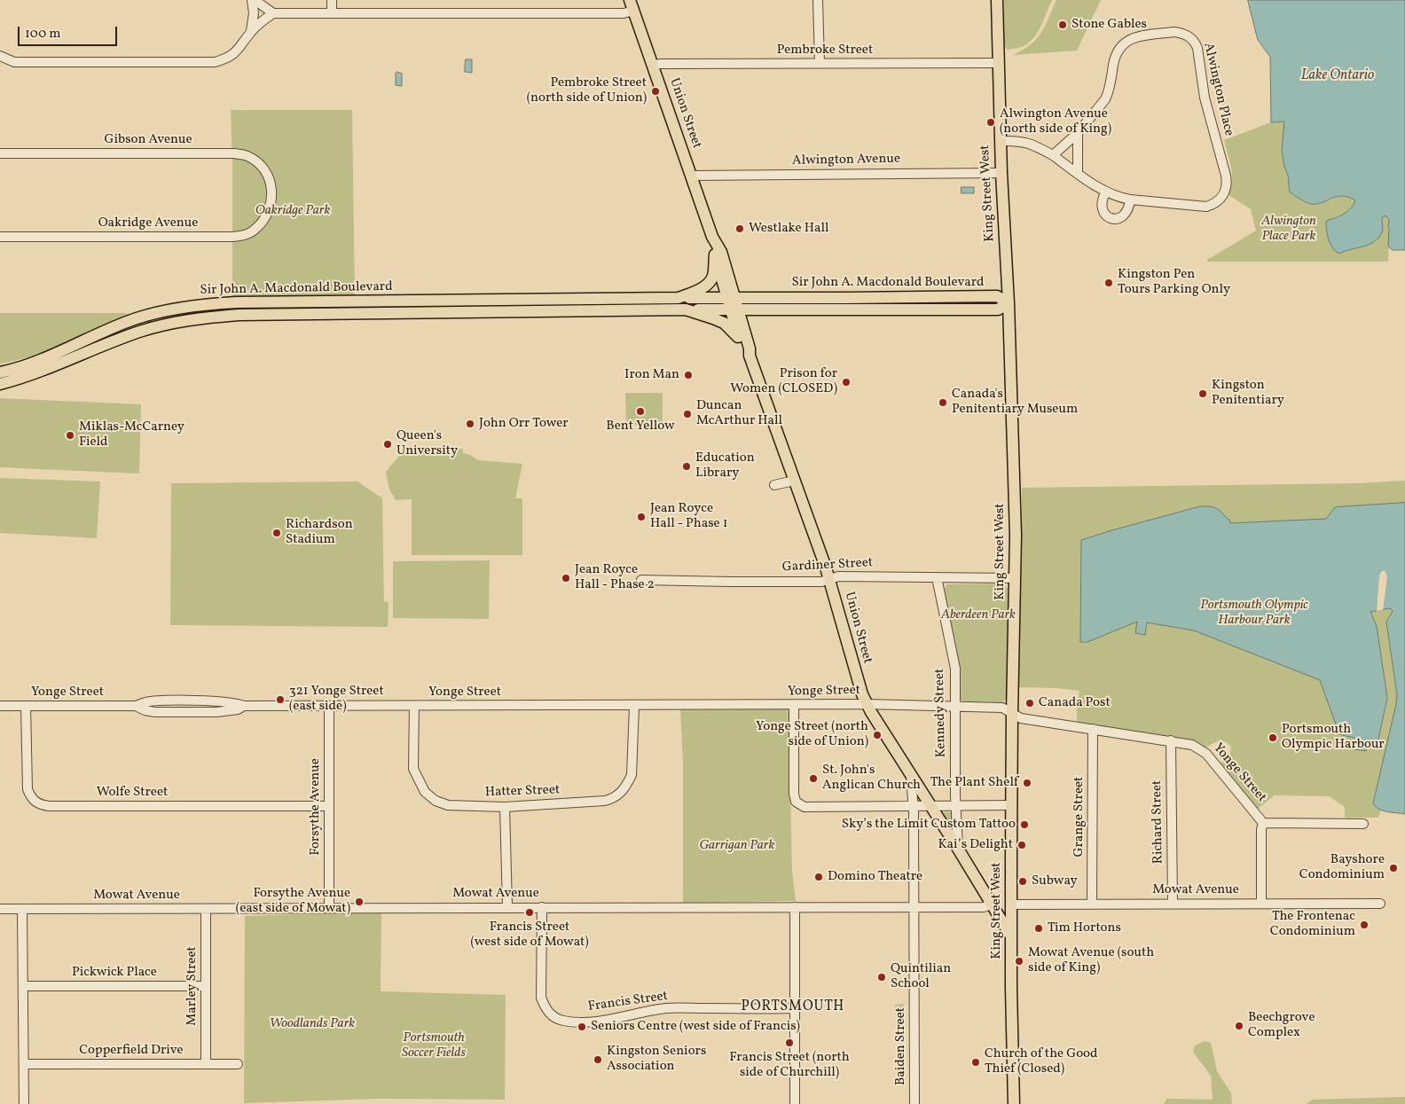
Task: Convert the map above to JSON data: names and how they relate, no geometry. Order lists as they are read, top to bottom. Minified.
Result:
{"streets":{"main road":["Union Street","King Street West","Sir John A. Macdonald Boulevard"],"street":["Pembroke Street","Alwington Place","Gibson Avenue","Alwington Avenue","Oakridge Avenue","Gardiner Street","Yonge Street","Kennedy Street","Hatter Street","Wolfe Street","Forsythe Avenue","Grange Street","Richard Street","Mowat Avenue","Pickwick Place","Marley Street","Francis Street","Baiden Street","Copperfield Drive"]},"crossings":[["Pembroke Street","Union Street"],["Pembroke Street","King Street West"],["Alwington Place","King Street West"],["Union Street","Alwington Avenue"],["Union Street","King Street West"],["Union Street","Sir John A. Macdonald Boulevard"],["Union Street","Gardiner Street"],["Union Street","Yonge Street"],["Union Street","Kennedy Street"],["Union Street","Mowat Avenue"],["Union Street","Baiden Street"],["Gibson Avenue","Oakridge Avenue"],["Alwington Avenue","King Street West"],["King Street West","Sir John A. Macdonald Boulevard"],["King Street West","Gardiner Street"],["King Street West","Yonge Street"],["King Street West","Mowat Avenue"],["Gardiner Street","Kennedy Street"],["Yonge Street","Kennedy Street"],["Yonge Street","Hatter Street"],["Yonge Street","Wolfe Street"],["Yonge Street","Forsythe Avenue"],["Yonge Street","Grange Street"],["Yonge Street","Richard Street"],["Wolfe Street","Forsythe Avenue"],["Forsythe Avenue","Mowat Avenue"],["Grange Street","Mowat Avenue"],["Richard Street","Mowat Avenue"],["Mowat Avenue","Marley Street"],["Mowat Avenue","Francis Street"],["Mowat Avenue","Baiden Street"],["Pickwick Place","Marley Street"],["Marley Street","Copperfield Drive"]],"districts":["PORTSMOUTH"],"water":["Lake Ontario"],"parks":["Oakridge Park","Alwington Place Park","Portsmouth Olympic Harbour Park","Aberdeen Park","Garrigan Park","Woodlands Park","Portsmouth Soccer Fields"],"places":["Stone Gables","Pembroke Street (north side of Union)","Alwington Avenue (north side of King)","Westlake Hall","Kingston Pen Tours Parking Only","Iron Man","Prison for Women (CLOSED)","Kingston Penitentiary","Canada's Penitentiary Museum","Bent Yellow","Duncan McArthur Hall","John Orr Tower","Miklas-McCarney Field","Queen's University","Education Library","Jean Royce Hall - Phase 1","Richardson Stadium","Jean Royce Hall - Phase 2","321 Yonge Street (east side)","Canada Post","Yonge Street (north side of Union)","Portsmouth Olympic Harbour","St. John's Anglican Church","The Plant Shelf","Sky’s the Limit Custom Tattoo","Kai’s Delight","Bayshore Condominium","Domino Theatre","Subway","Forsythe Avenue (east side of Mowat)","Francis Street (west side of Mowat)","The Frontenac Condominium","Tim Hortons","Mowat Avenue (south side of King)","Quintilian School","Beechgrove Complex","Seniors Centre (west side of Francis)","Francis Street (north side of Churchill)","Kingston Seniors Association","Church of the Good Thief (Closed)"],"scale_bar":"100 m"}
